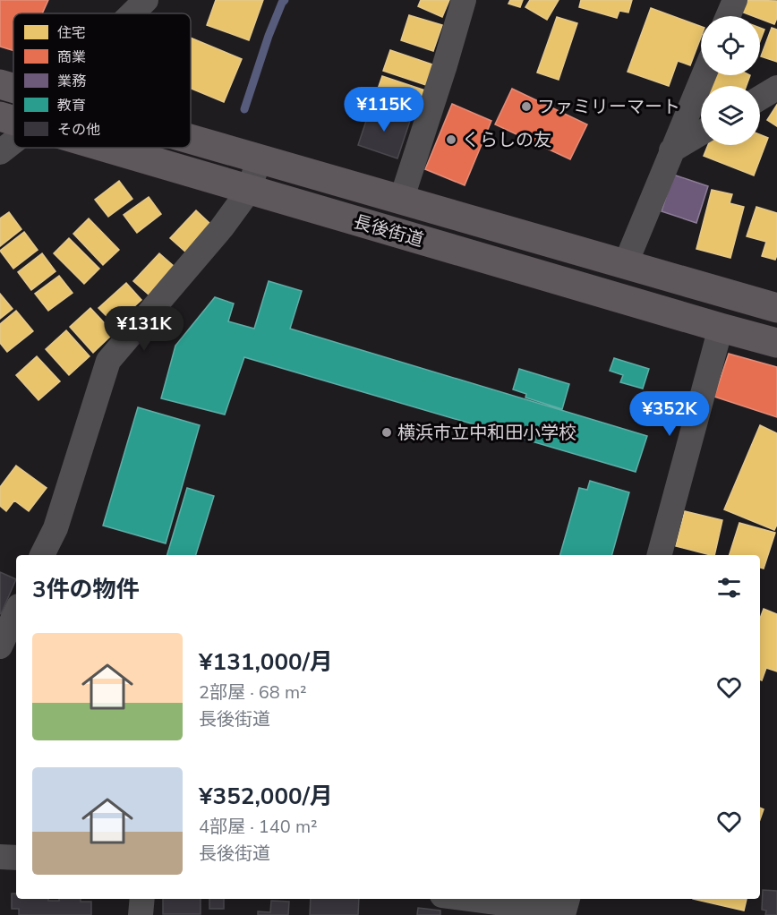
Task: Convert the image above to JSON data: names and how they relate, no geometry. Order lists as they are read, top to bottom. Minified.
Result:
{"streets":{"main road":["長後街道"]},"places":["ファミリーマート","くらしの友","横浜市立中和田小学校"],"legend":["住宅","商業","業務","教育","その他"],"page":{"price":["¥115K","¥131K","¥352K"],"heading":"3件の物件","list":[{"name":"¥131,000/月","note":"2部屋 · 68 m² · 長後街道"},{"name":"¥352,000/月","note":"4部屋 · 140 m² · 長後街道"}]}}
